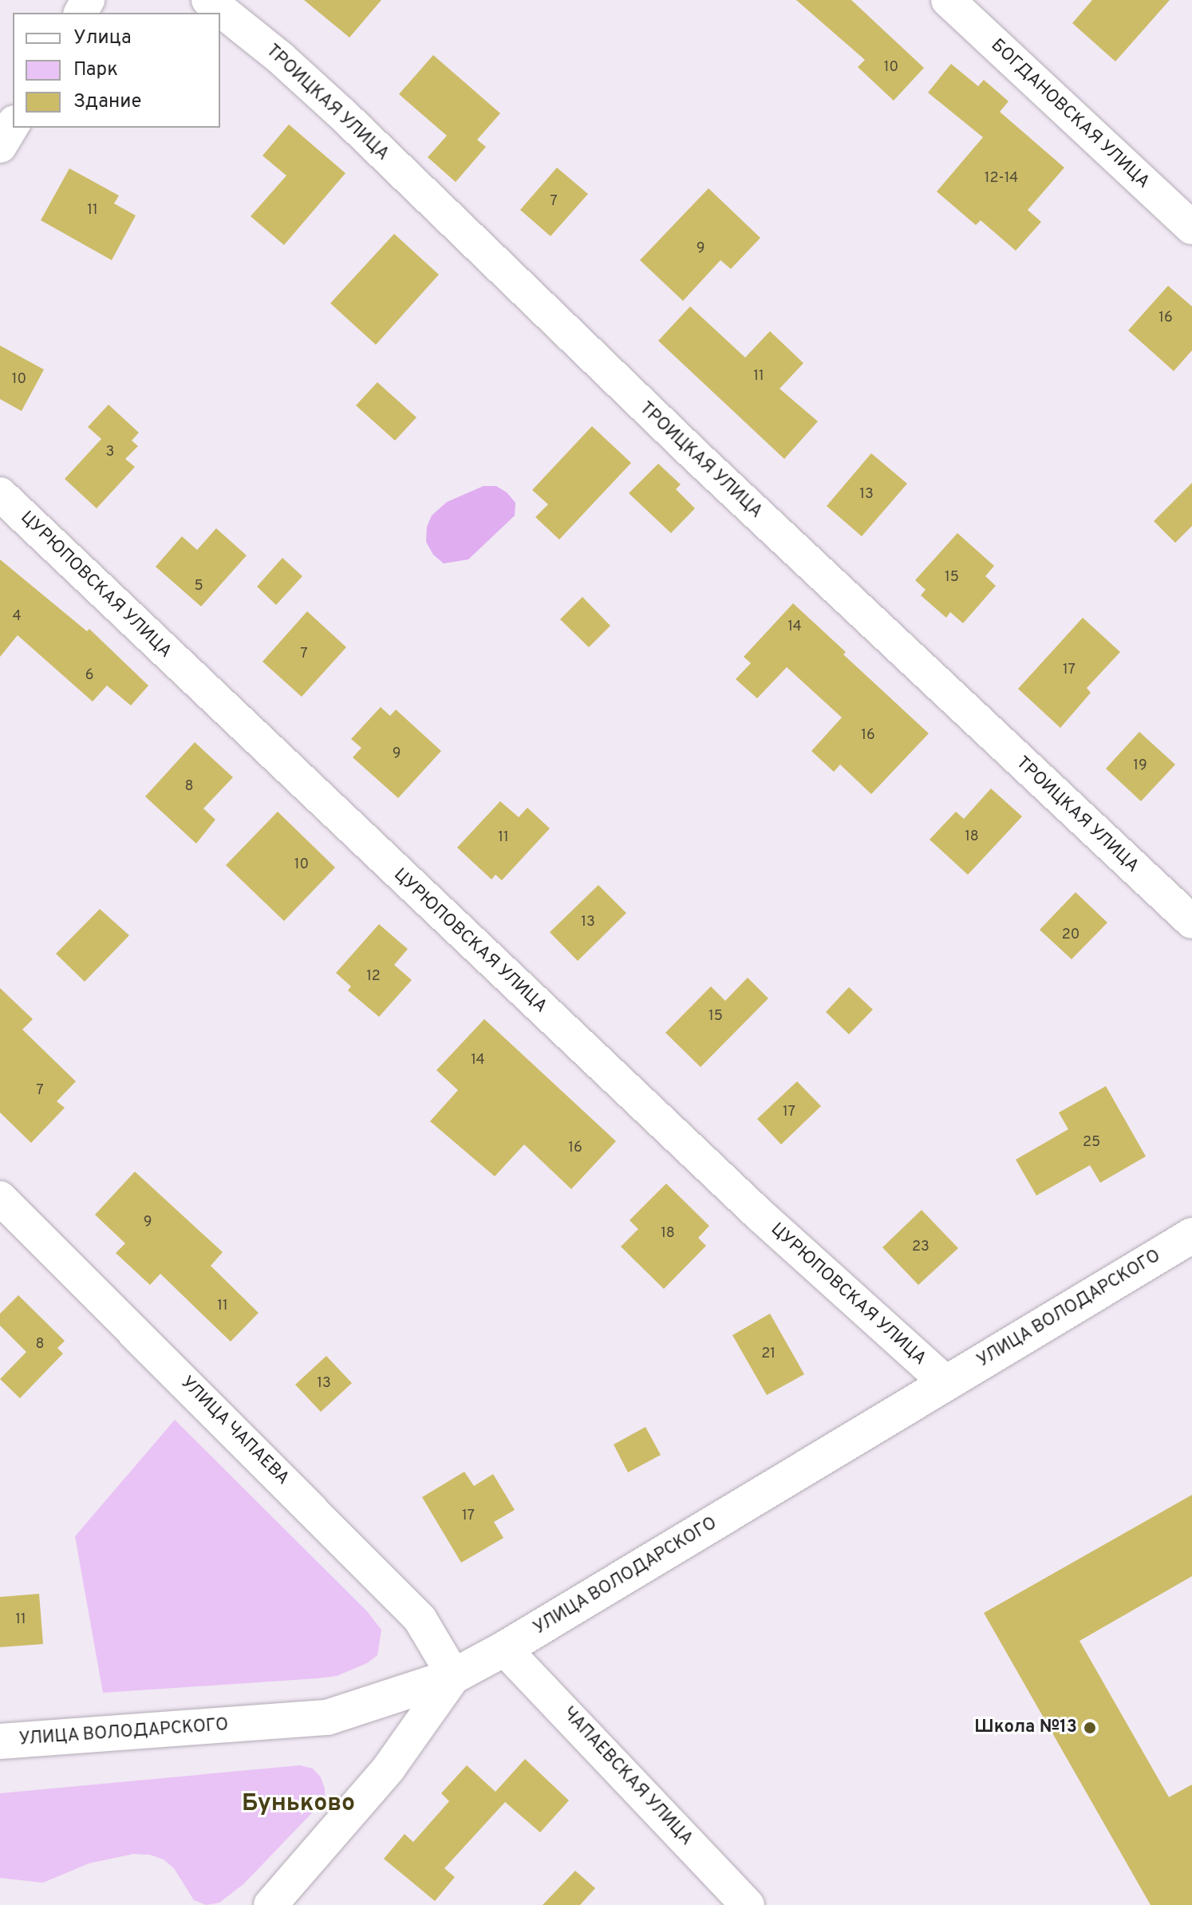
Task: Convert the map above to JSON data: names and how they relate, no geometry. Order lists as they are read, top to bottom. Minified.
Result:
{"streets":{"main road":["УЛИЦА ВОЛОДАРСКОГО"],"street":["ТРОИЦКАЯ УЛИЦА","БОГДАНОВСКАЯ УЛИЦА","ЦУРЮПОВСКАЯ УЛИЦА","УЛИЦА ЧАПАЕВА","ЧАПАЕВСКАЯ УЛИЦА"]},"crossings":[["ЦУРЮПОВСКАЯ УЛИЦА","УЛИЦА ВОЛОДАРСКОГО"],["УЛИЦА ВОЛОДАРСКОГО","УЛИЦА ЧАПАЕВА"],["УЛИЦА ВОЛОДАРСКОГО","ЧАПАЕВСКАЯ УЛИЦА"]],"districts":["Буньково"],"places":["Школа №13"],"house_numbers":["10","12-14","7","11","9","16","11","10","3","13","15","5","4","14","7","17","6","16","9","19","8","18","11","10","13","20","12","15","14","7","17","25","16","9","18","23","11","8","21","13","17","11"],"legend":["Улица","Парк","Здание"]}
